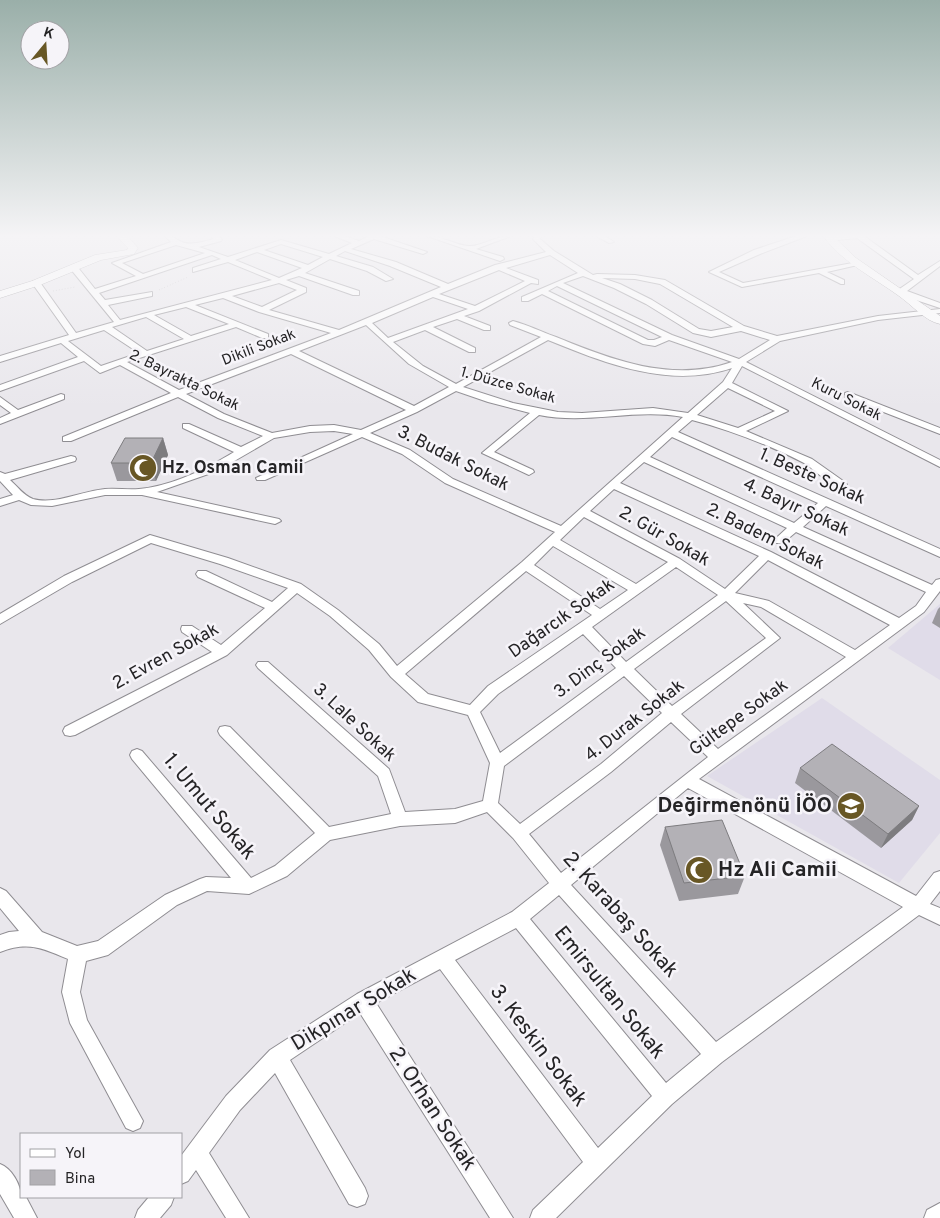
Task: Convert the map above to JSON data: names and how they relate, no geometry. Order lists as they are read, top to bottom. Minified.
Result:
{"streets":{"street":["Dikili Sokak","2. Bayrakta Sokak","1. Düzce Sokak","Kuru Sokak","3. Budak Sokak","1. Beste Sokak","4. Bayır Sokak","2. Gür Sokak","2. Badem Sokak","Dağarcık Sokak","2. Evren Sokak","3. Dinç Sokak","Gültepe Sokak","4. Durak Sokak","3. Lale Sokak","1. Umut Sokak","2. Karabaş Sokak","Emirsultan Sokak","Dikpınar Sokak","3. Keskin Sokak","2. Orhan Sokak"]},"crossings":[["Dikili Sokak","2. Bayrakta Sokak"],["Dikili Sokak","1. Düzce Sokak"],["4. Bayır Sokak","Gültepe Sokak"],["2. Gür Sokak","Dağarcık Sokak"],["2. Gür Sokak","3. Dinç Sokak"],["2. Gür Sokak","Gültepe Sokak"],["2. Gür Sokak","4. Durak Sokak"],["2. Badem Sokak","3. Dinç Sokak"],["2. Badem Sokak","Gültepe Sokak"],["Gültepe Sokak","2. Karabaş Sokak"],["Gültepe Sokak","Dikpınar Sokak"],["4. Durak Sokak","2. Karabaş Sokak"],["2. Karabaş Sokak","Dikpınar Sokak"],["Emirsultan Sokak","Dikpınar Sokak"],["Dikpınar Sokak","3. Keskin Sokak"],["Dikpınar Sokak","2. Orhan Sokak"]],"places":{"mosque":["Hz. Osman Camii","Hz Ali Camii"],"school or university":["Değirmenönü İÖO"]},"legend":["Yol","Bina"],"north":"top"}
